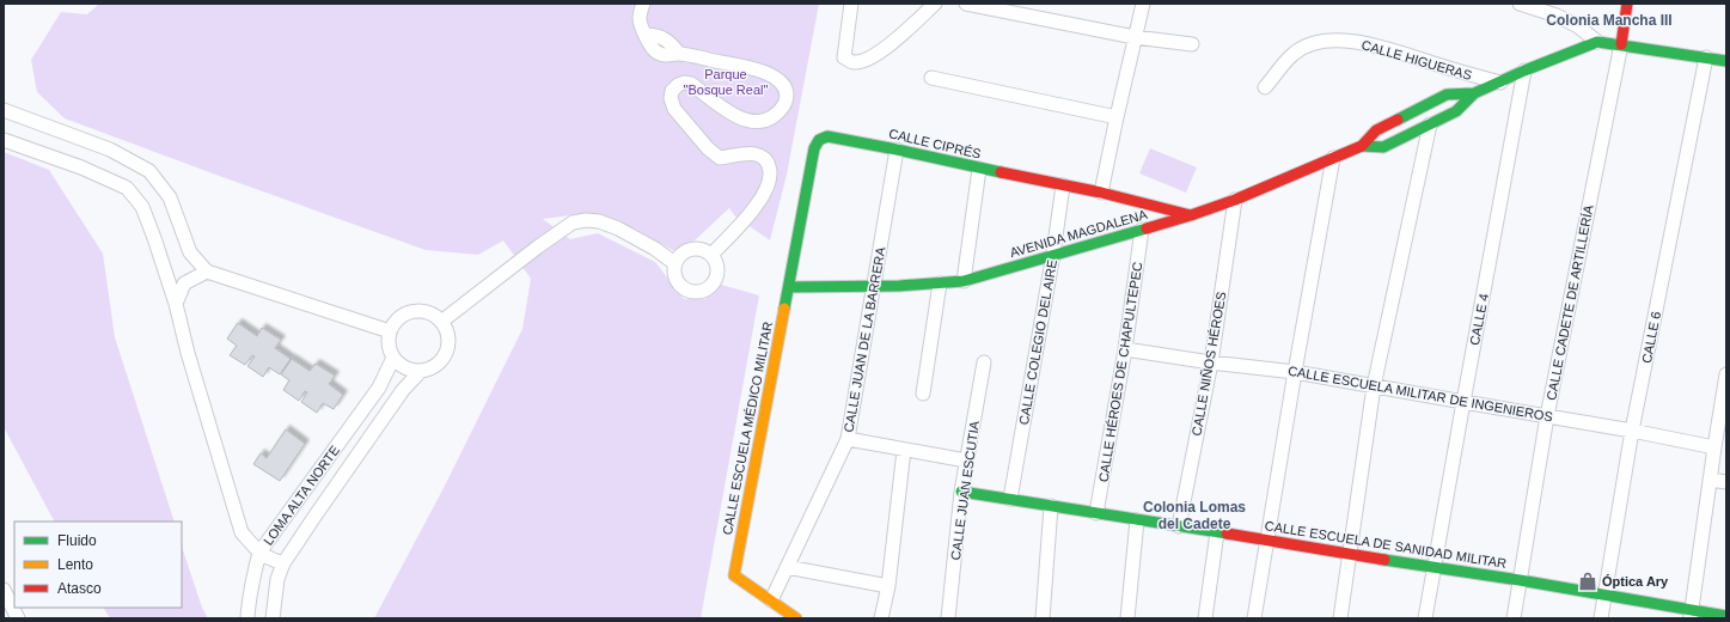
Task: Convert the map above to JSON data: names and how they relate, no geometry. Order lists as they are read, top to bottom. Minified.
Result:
{"streets":{"street":["CALLE HIGUERAS","CALLE CIPRÉS","AVENIDA MAGDALENA","CALLE CADETE DE ARTILLERÍA","CALLE 4","CALLE 6","CALLE JUAN DE LA BARRERA","CALLE COLEGIO DEL AIRE","CALLE NIÑOS HÉROES","CALLE HÉROES DE CHAPULTEPEC","CALLE ESCUELA MILITAR DE INGENIEROS","CALLE ESCUELA MÉDICO MILITAR","CALLE JUAN ESCUTIA","LOMA ALTA NORTE","CALLE ESCUELA DE SANIDAD MILITAR"]},"crossings":[["CALLE HIGUERAS","AVENIDA MAGDALENA"],["CALLE CIPRÉS","AVENIDA MAGDALENA"],["CALLE CIPRÉS","CALLE JUAN DE LA BARRERA"],["CALLE CIPRÉS","CALLE COLEGIO DEL AIRE"],["CALLE CIPRÉS","CALLE ESCUELA MÉDICO MILITAR"],["AVENIDA MAGDALENA","CALLE CADETE DE ARTILLERÍA"],["AVENIDA MAGDALENA","CALLE 4"],["AVENIDA MAGDALENA","CALLE 6"],["AVENIDA MAGDALENA","CALLE JUAN DE LA BARRERA"],["AVENIDA MAGDALENA","CALLE COLEGIO DEL AIRE"],["AVENIDA MAGDALENA","CALLE NIÑOS HÉROES"],["AVENIDA MAGDALENA","CALLE HÉROES DE CHAPULTEPEC"],["AVENIDA MAGDALENA","CALLE ESCUELA MÉDICO MILITAR"],["CALLE CADETE DE ARTILLERÍA","CALLE ESCUELA MILITAR DE INGENIEROS"],["CALLE CADETE DE ARTILLERÍA","CALLE ESCUELA DE SANIDAD MILITAR"],["CALLE 4","CALLE ESCUELA MILITAR DE INGENIEROS"],["CALLE 4","CALLE ESCUELA DE SANIDAD MILITAR"],["CALLE 6","CALLE ESCUELA MILITAR DE INGENIEROS"],["CALLE 6","CALLE ESCUELA DE SANIDAD MILITAR"],["CALLE JUAN DE LA BARRERA","CALLE ESCUELA MÉDICO MILITAR"],["CALLE COLEGIO DEL AIRE","CALLE ESCUELA DE SANIDAD MILITAR"],["CALLE NIÑOS HÉROES","CALLE ESCUELA MILITAR DE INGENIEROS"],["CALLE NIÑOS HÉROES","CALLE ESCUELA DE SANIDAD MILITAR"],["CALLE HÉROES DE CHAPULTEPEC","CALLE ESCUELA MILITAR DE INGENIEROS"],["CALLE HÉROES DE CHAPULTEPEC","CALLE ESCUELA DE SANIDAD MILITAR"],["CALLE JUAN ESCUTIA","CALLE ESCUELA DE SANIDAD MILITAR"]],"districts":["Colonia Mancha III","Colonia Lomas del Cadete"],"parks":["Parque \"Bosque Real\""],"places":{"shop":["Óptica Ary"]},"legend":["Fluido","Lento","Atasco"]}
